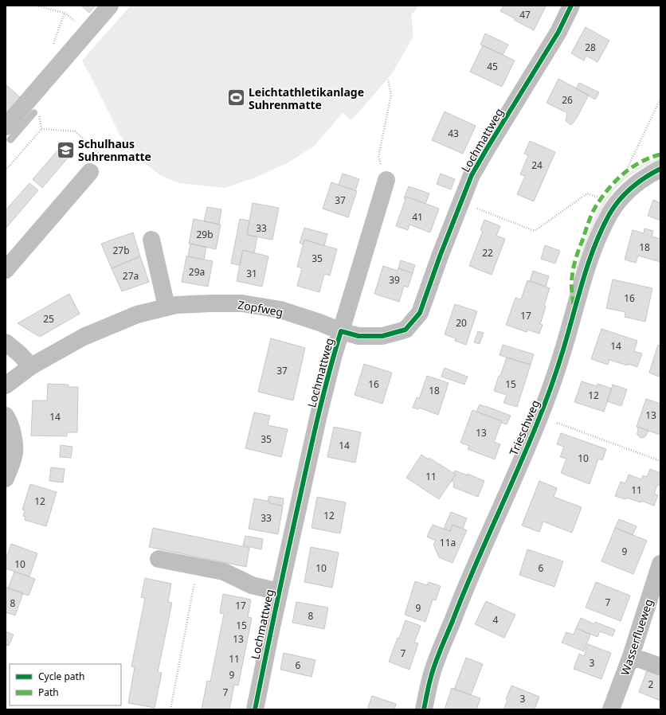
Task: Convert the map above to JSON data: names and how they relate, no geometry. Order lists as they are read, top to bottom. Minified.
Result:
{"streets":{"street":["Lochmattweg","Zopfweg","Trieschweg","Wasserflueweg"]},"crossings":[["Lochmattweg","Zopfweg"]],"places":{"sports":["Leichtathletikanlage Suhrenmatte"],"school or university":["Schulhaus Suhrenmatte"]},"house_numbers":["47","28","45","26","43","24","37","41","33","29b","18","27b","22","35","29a","31","27a","39","16","17","25","20","14","37","16","15","18","12","13","14","13","35","14","10","11","11","12","12","33","11a","9","10","10","6","7","8","17","9","8","4","15","13","7","11","3","6","9","2","7","3"],"legend":["Cycle path","Path"]}
